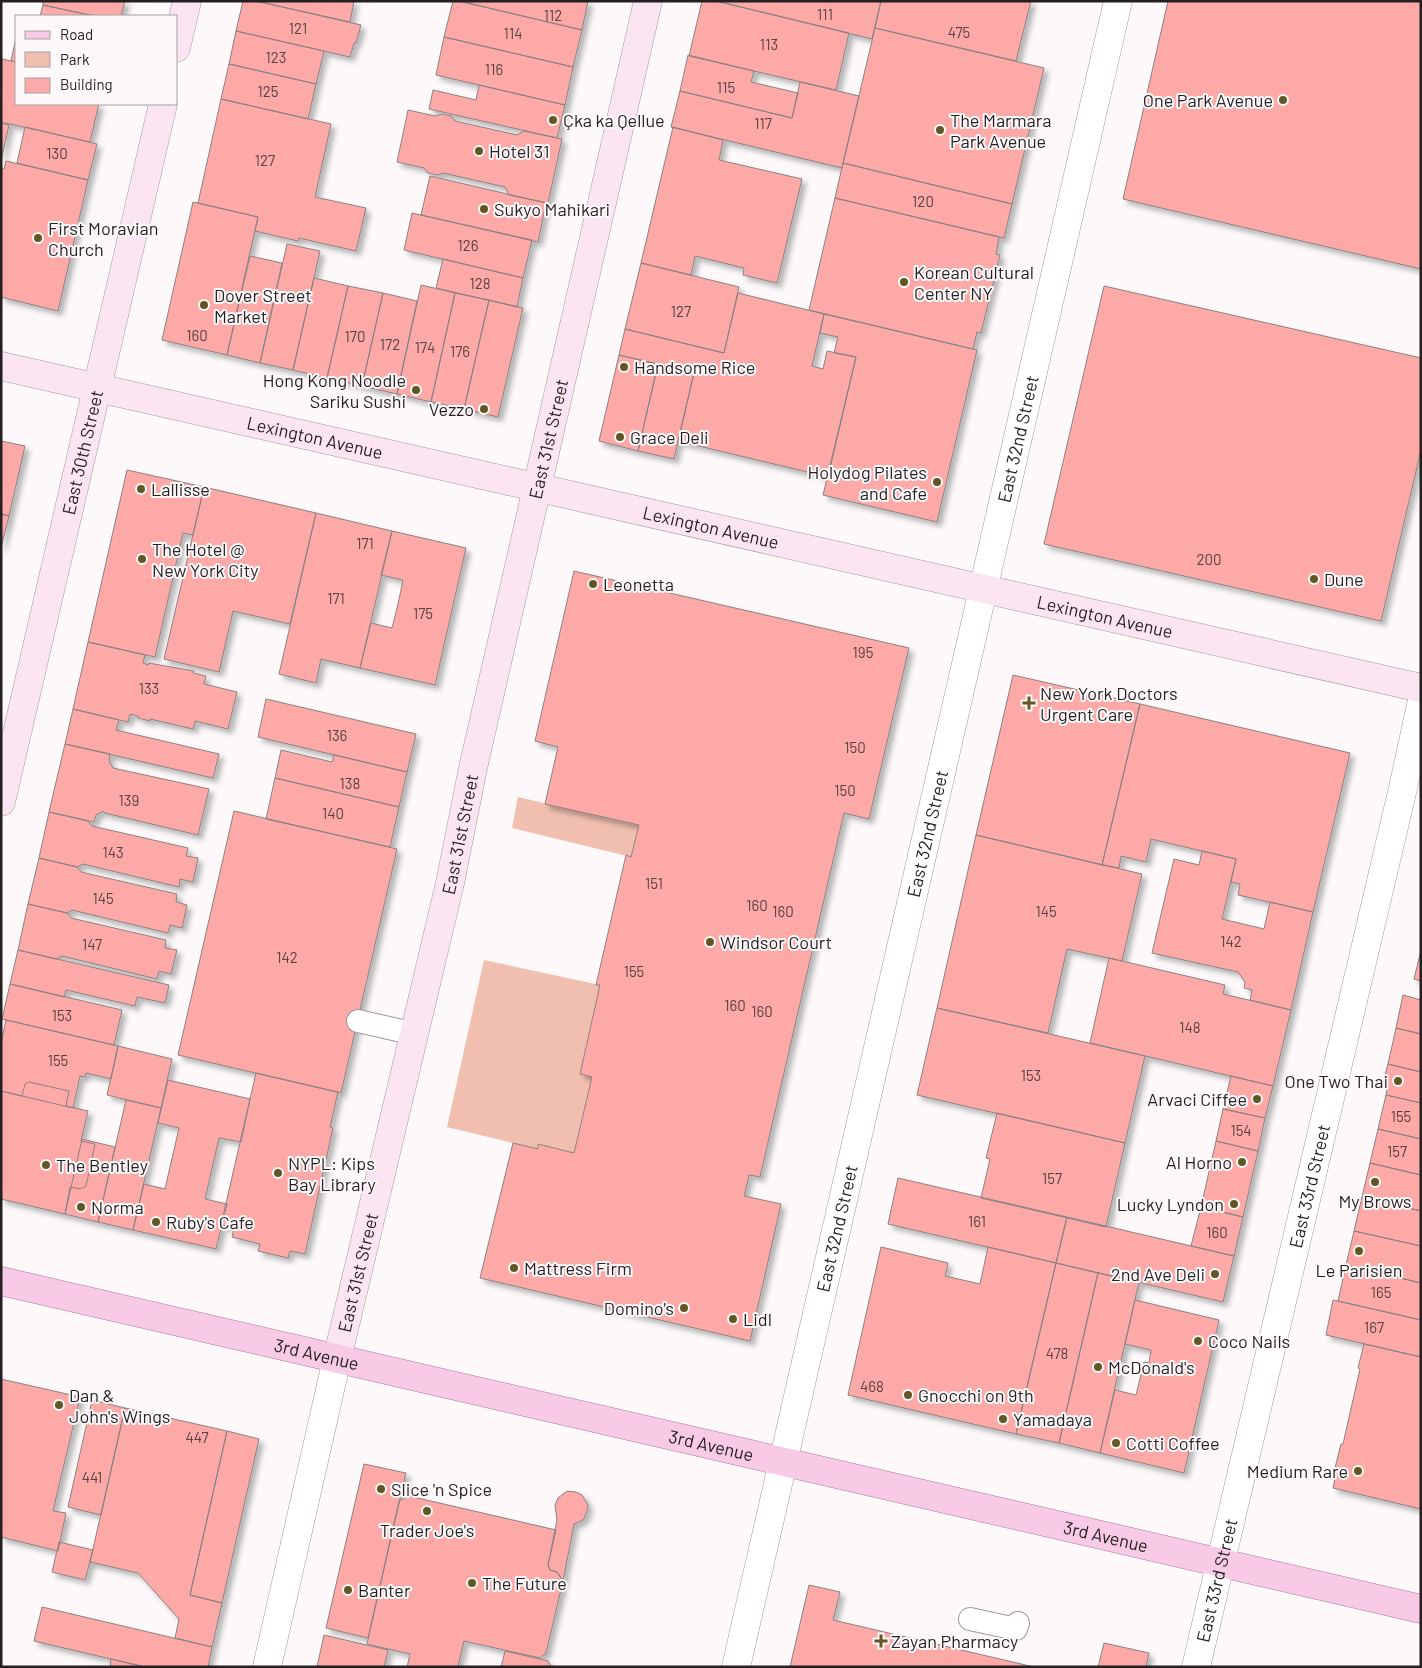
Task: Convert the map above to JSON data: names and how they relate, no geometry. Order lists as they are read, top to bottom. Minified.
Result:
{"streets":{"main road":["3rd Avenue"],"street":["Lexington Avenue","East 31st Street","East 32nd Street","East 30th Street","East 33rd Street"]},"crossings":[["Lexington Avenue","East 31st Street"],["Lexington Avenue","East 32nd Street"],["Lexington Avenue","East 30th Street"],["East 31st Street","3rd Avenue"],["East 32nd Street","3rd Avenue"],["East 33rd Street","3rd Avenue"]],"places":{"other":["One Park Avenue","Çka ka Qellue","The Marmara Park Avenue","Hotel 31","Sukyo Mahikari","First Moravian Church","Korean Cultural Center NY","Dover Street Market","Handsome Rice","Hong Kong Noodle Sariku Sushi","Vezzo","Grace Deli","Holydog Pilates and Cafe","Lallisse","The Hotel @ New York City","Dune","Leonetta","Windsor Court","One Two Thai","Arvaci Ciffee","Al Horno","The Bentley","NYPL: Kips Bay Library","My Brows","Lucky Lyndon","Norma","Ruby's Cafe","Le Parisien","Mattress Firm","2nd Ave Deli","Domino's","Lidl","Coco Nails","McDonald's","Gnocchi on 9th","Dan & John's Wings","Yamadaya","Cotti Coffee","Medium Rare","Slice 'n Spice","Trader Joe's","The Future","Banter"],"health":["New York Doctors Urgent Care","Zayan Pharmacy"]},"house_numbers":["111","112","121","475","114","113","123","116","115","125","117","130","127","120","126","128","127","160","170","172","174","176","171","200","171","175","195","133","136","150","138","150","139","140","143","151","145","160","160","145","142","147","142","155","160","160","153","148","155","153","155","154","157","157","161","160","165","167","478","468","447","441"],"legend":["Road","Park","Building"]}
